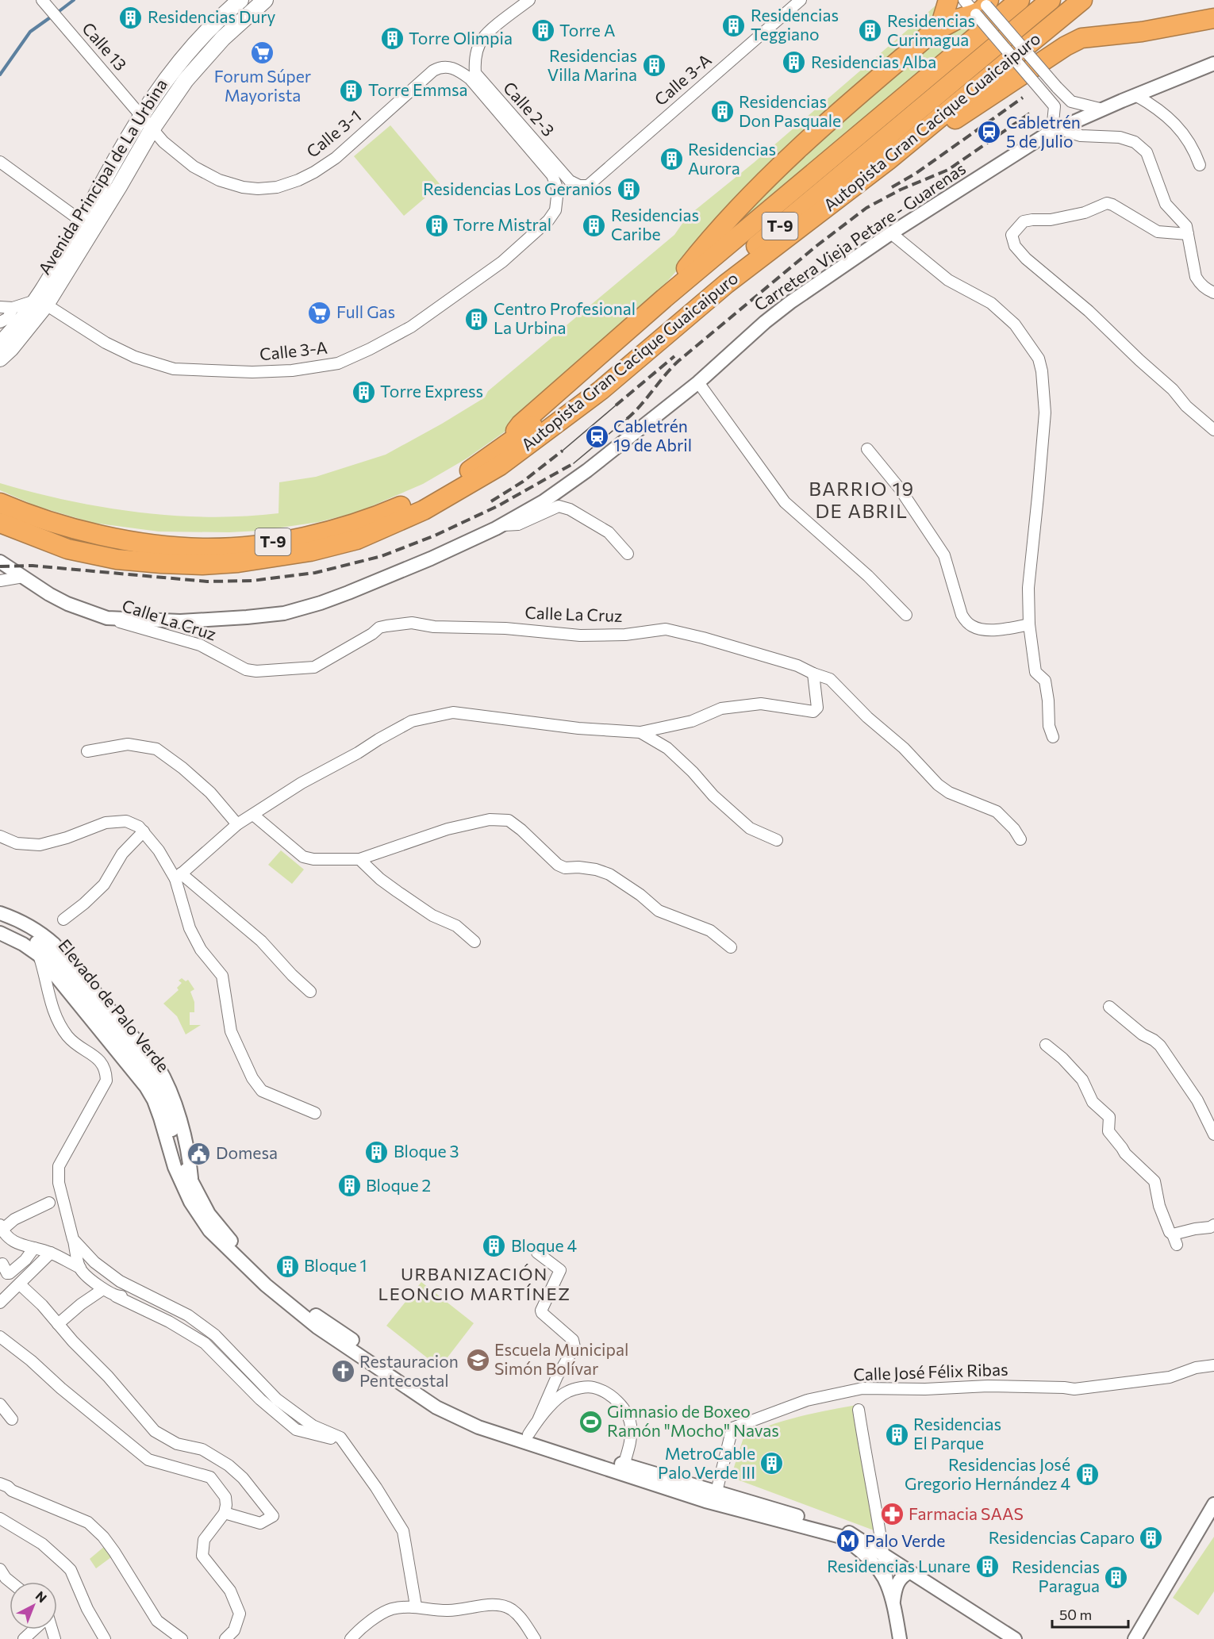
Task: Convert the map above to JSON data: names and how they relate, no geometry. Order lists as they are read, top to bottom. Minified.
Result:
{"streets":{"highway":["Autopista Gran Cacique Guaicaipuro","T-9"],"main road":["Avenida Principal de La Urbina"],"street":["Calle 13","Calle 3-A","Calle 2-3","Calle 3-1","Carretera Vieja Petare - Guarenas","Calle La Cruz","Elevado de Palo Verde","Calle José Félix Ribas"]},"crossings":[["Calle 13","Calle 3-1"],["Calle 13","Avenida Principal de La Urbina"],["Calle 3-A","Calle 2-3"],["Calle 3-A","Calle 3-1"],["Calle 3-A","Avenida Principal de La Urbina"],["Calle 3-1","Avenida Principal de La Urbina"],["Carretera Vieja Petare - Guarenas","Calle La Cruz"]],"districts":["BARRIO 19 DE ABRIL","URBANIZACIÓN LEONCIO MARTÍNEZ"],"places":{"building":["Residencias Dury","Residencias Teggiano","Torre A","Residencias Curimagua","Torre Olimpia","Residencias Alba","Residencias Villa Marina","Torre Emmsa","Residencias Don Pasquale","Residencias Aurora","Residencias Los Geranios","Torre Mistral","Residencias Caribe","Centro Profesional La Urbina","Torre Express","Bloque 3","Bloque 2","Bloque 4","Bloque 1","Residencias El Parque","MetroCable Palo Verde III","Residencias José Gregorio Hernández 4","Residencias Caparo","Residencias Lunare","Residencias Paragua"],"supermarket":["Forum Súper Mayorista","Full Gas"],"station":["Cabletrén 5 de Julio","Cabletrén 19 de Abril"],"public building":["Domesa"],"school or university":["Escuela Municipal Simón Bolívar"],"church":["Restauracion Pentecostal"],"sports":["Gimnasio de Boxeo Ramón \"Mocho\" Navas"],"pharmacy":["Farmacia SAAS"],"metro station":["Palo Verde"]},"scale_bar":"50 m","north":"top right"}
